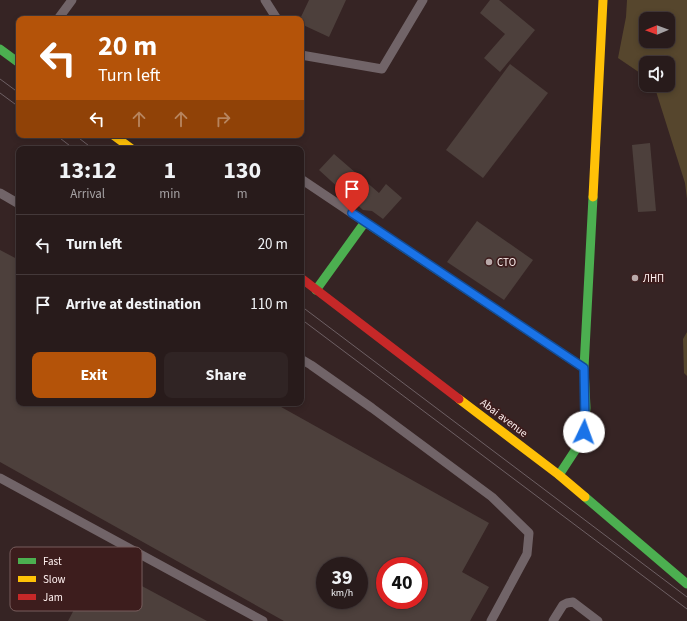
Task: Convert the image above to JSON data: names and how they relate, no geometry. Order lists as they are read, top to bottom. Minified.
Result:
{"streets":{"street":["Abai avenue"]},"places":["СТО","ЛНП"],"legend":["Fast","Slow","Jam"],"north":"left","page":{"turn":["20 m","Turn left"],"eta":["13:12","Arrival","1","min","130","m"],"list":[{"name":"Turn left","value":"20 m"},{"name":"Arrive at destination","value":"110 m"}],"buttons":["Exit","Share"],"speed":"39 km/h","limit":"40"}}
